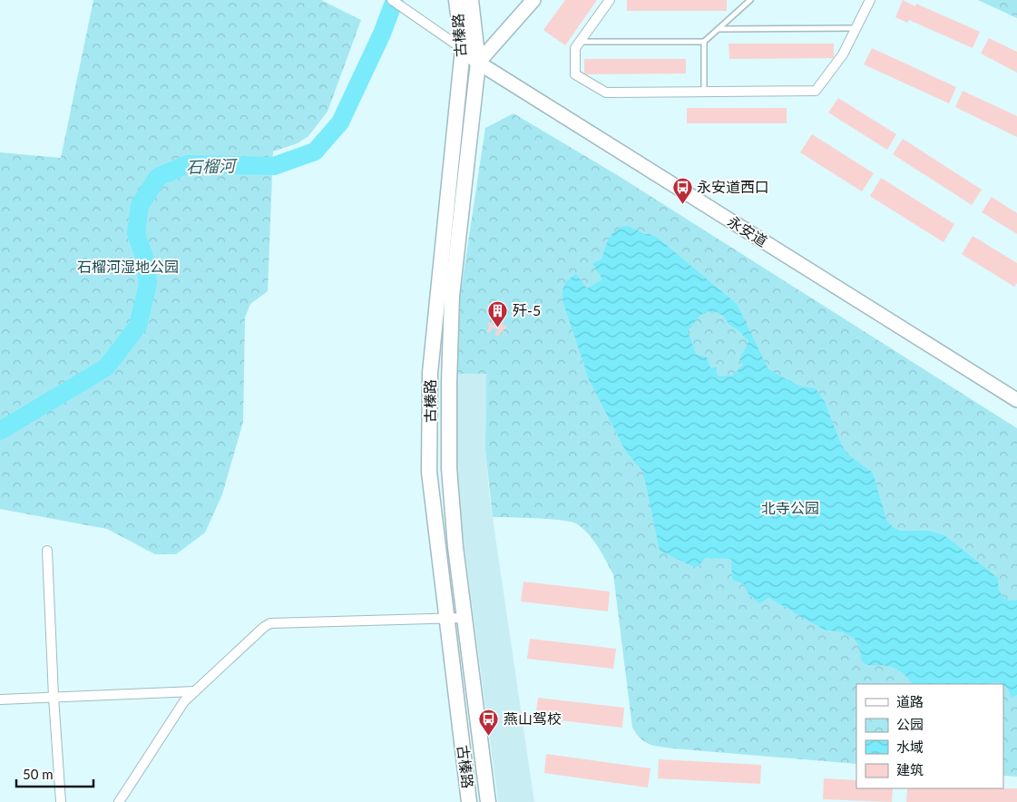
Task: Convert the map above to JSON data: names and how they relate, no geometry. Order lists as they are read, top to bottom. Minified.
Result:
{"streets":{"main road":["古榛路","永安道"]},"crossings":[["古榛路","永安道"]],"water":["石榴河"],"parks":["石榴河湿地公园","北寺公园"],"places":{"bus stop":["永安道西口","燕山驾校"],"building":["歼-5"]},"legend":["道路","公园","水域","建筑"],"scale_bar":"50 m"}
